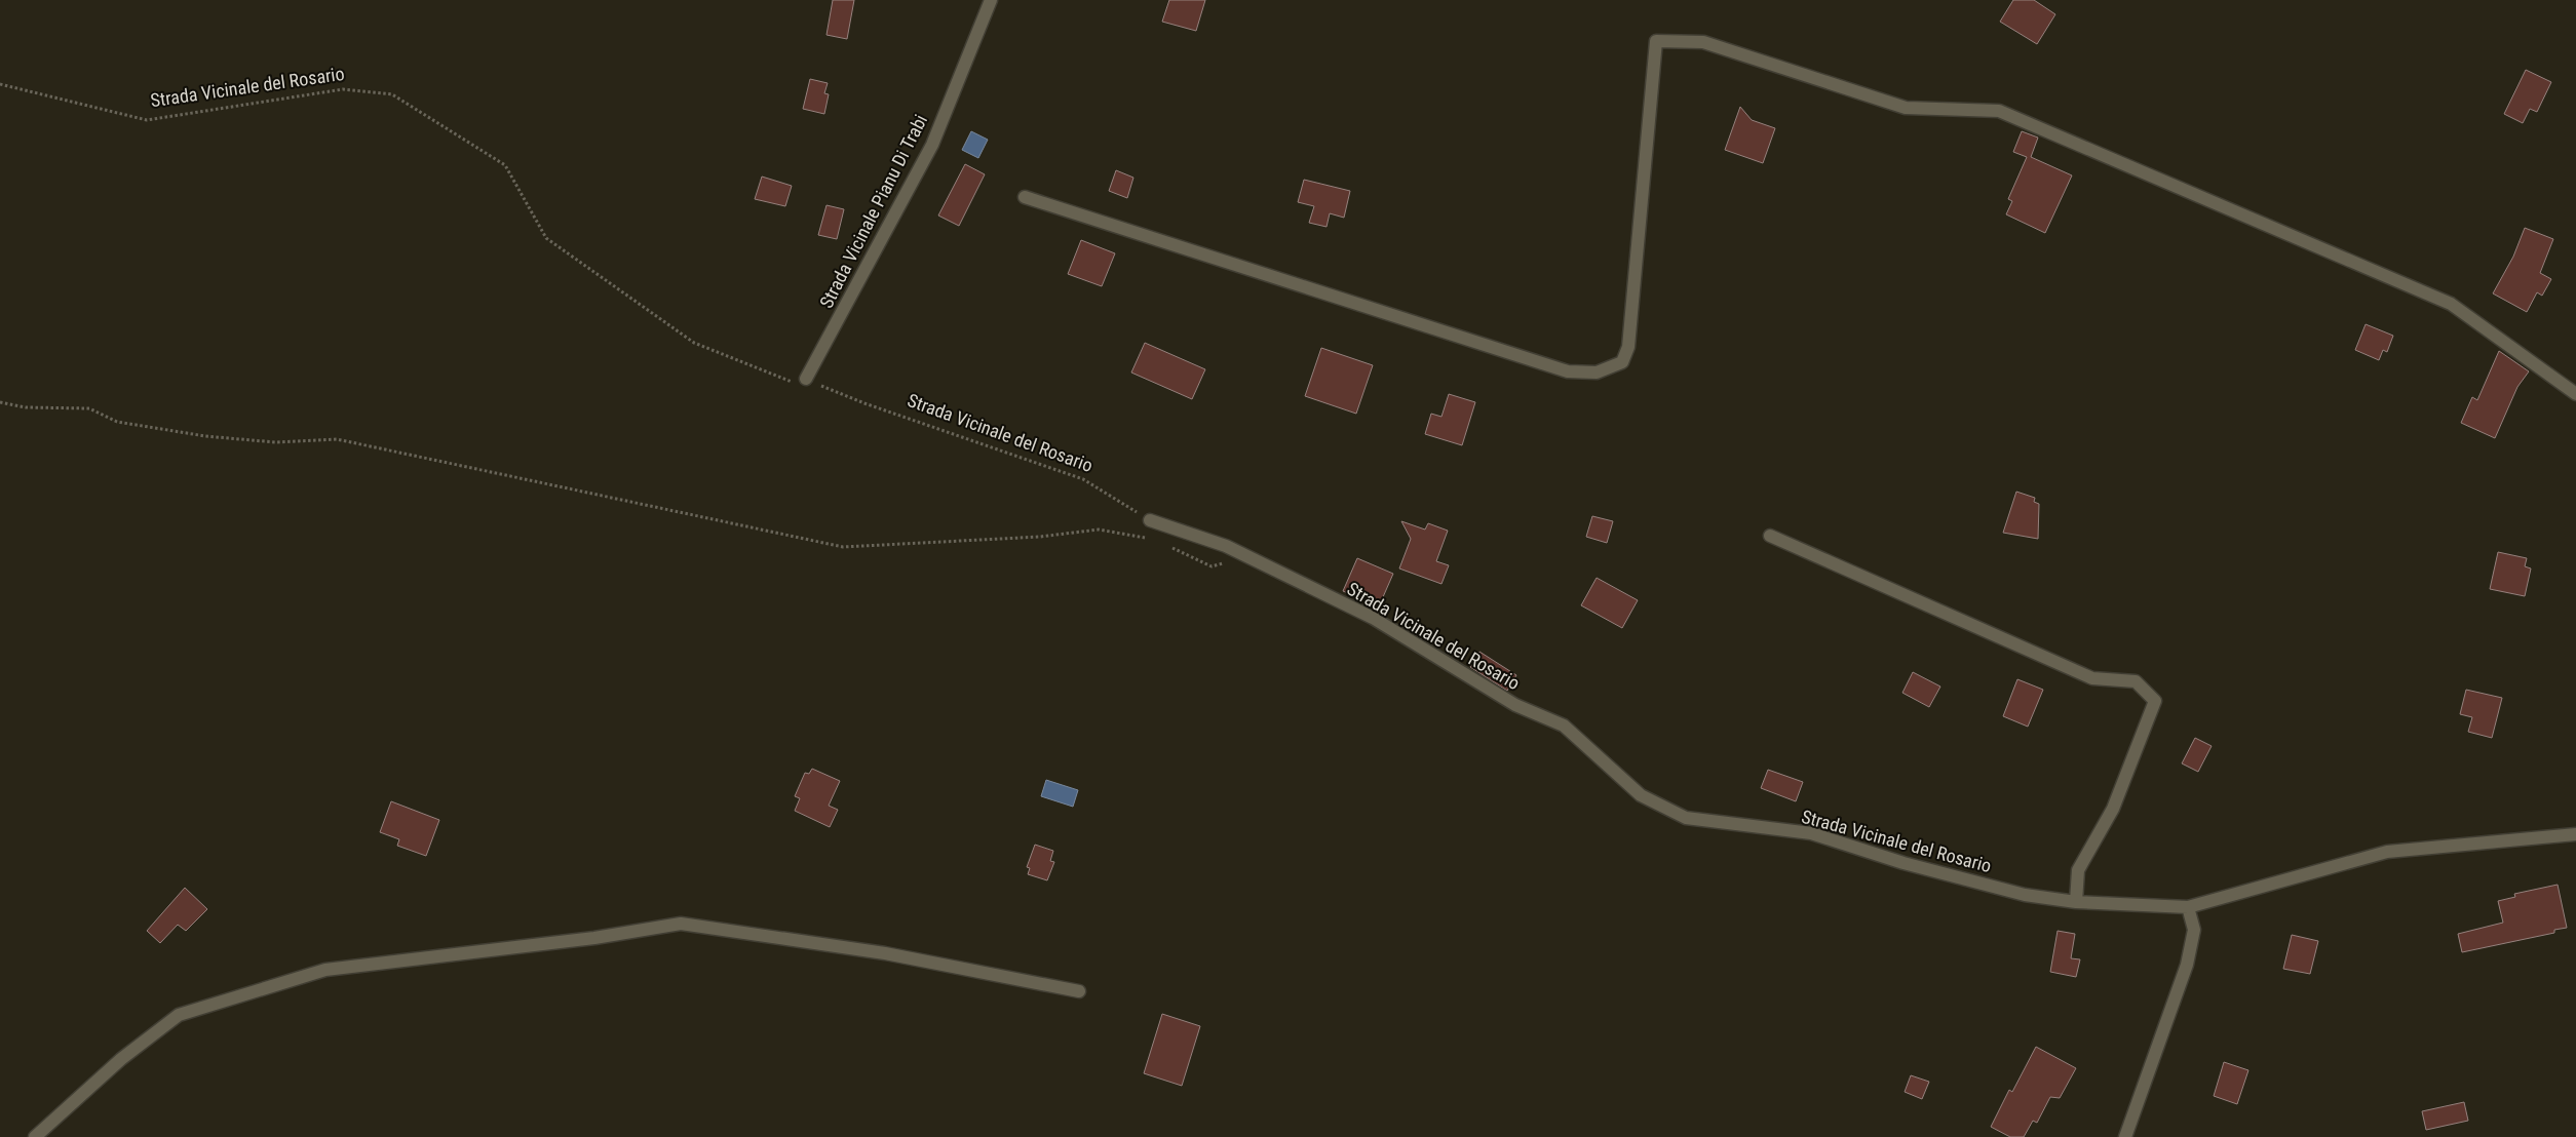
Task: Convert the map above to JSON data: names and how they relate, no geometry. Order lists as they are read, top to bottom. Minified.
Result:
{"streets":{"street":["Strada Vicinale del Rosario","Strada Vicinale Pianu Di Trabi"]},"crossings":[["Strada Vicinale del Rosario","Strada Vicinale Pianu Di Trabi"]]}
